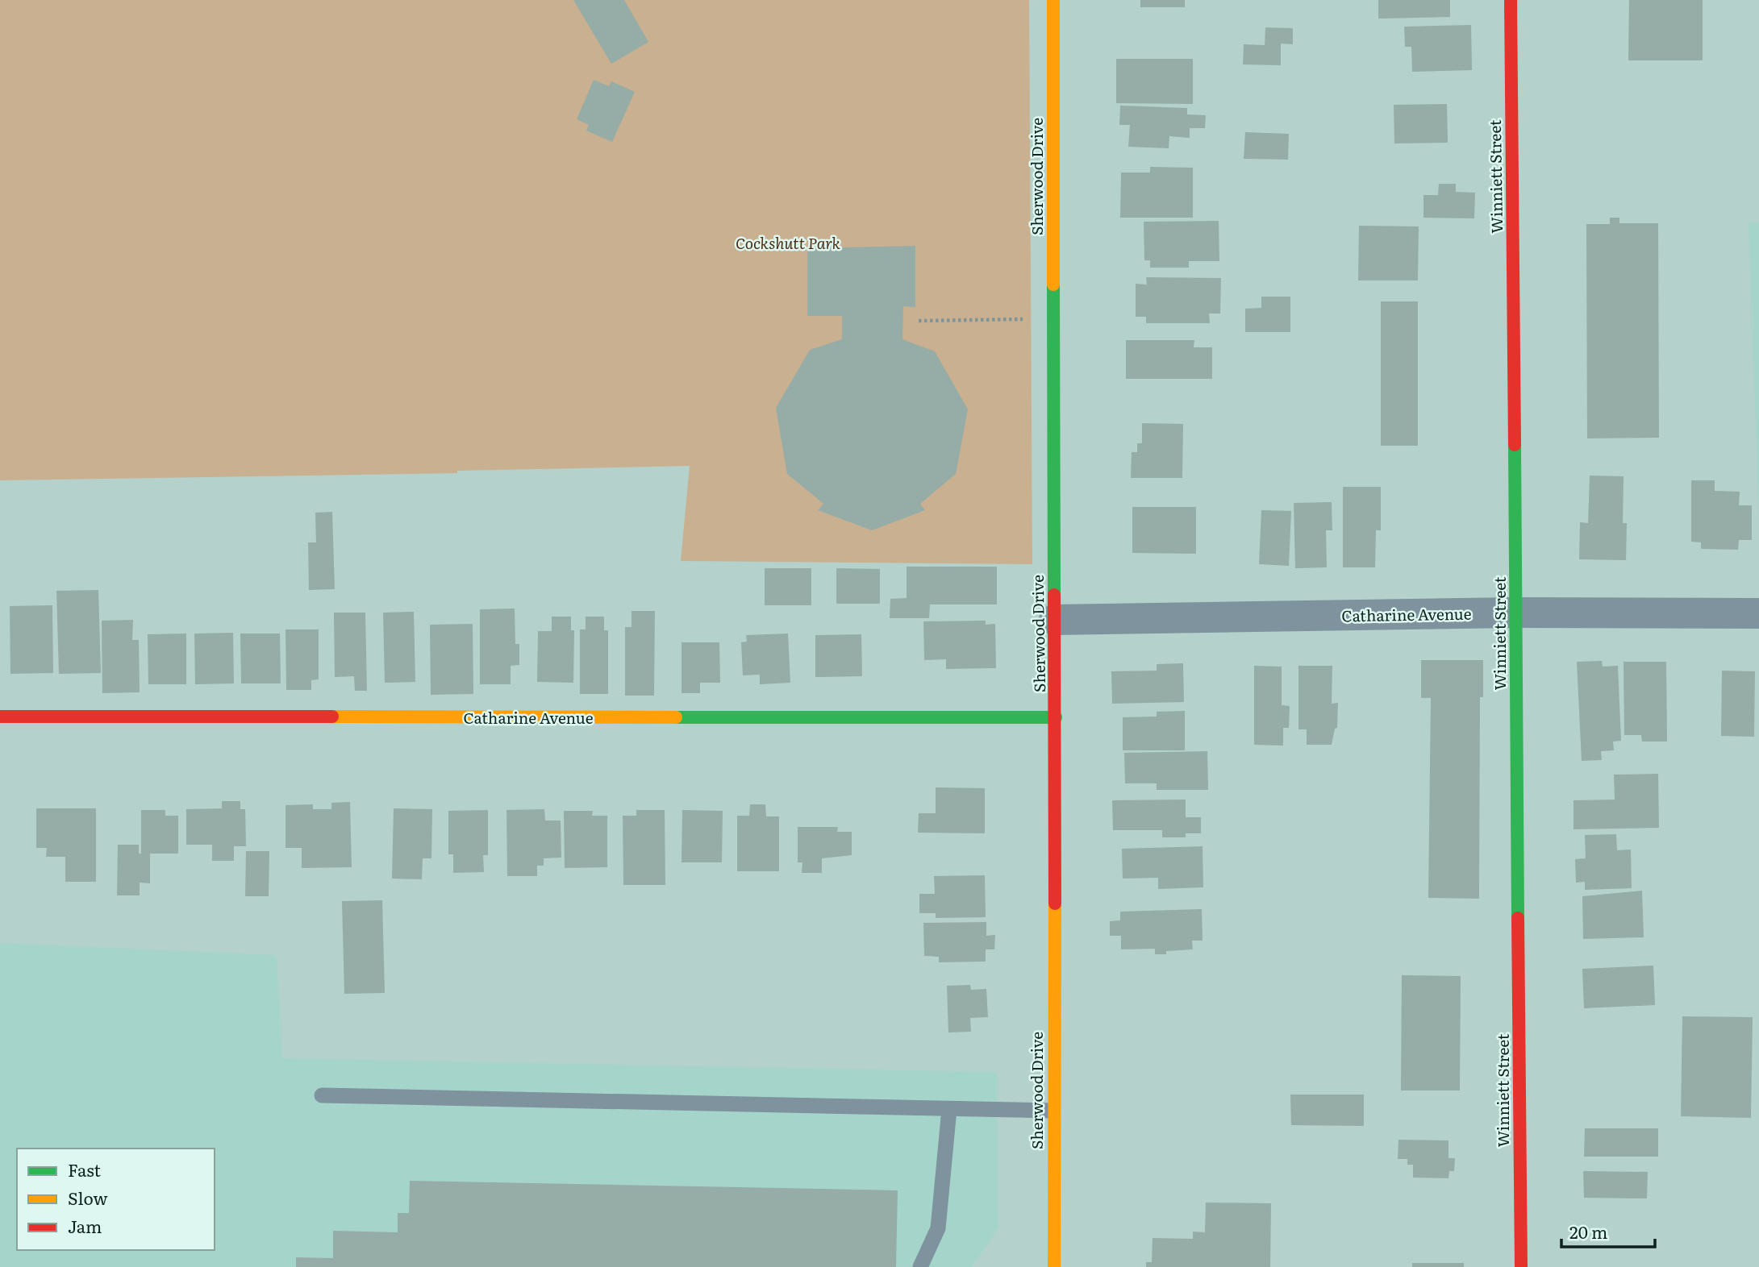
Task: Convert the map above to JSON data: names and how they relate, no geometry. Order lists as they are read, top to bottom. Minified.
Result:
{"streets":{"street":["Sherwood Drive","Winniett Street","Catharine Avenue"]},"crossings":[["Sherwood Drive","Catharine Avenue"],["Winniett Street","Catharine Avenue"]],"parks":["Cockshutt Park"],"legend":["Fast","Slow","Jam"],"scale_bar":"20 m"}
